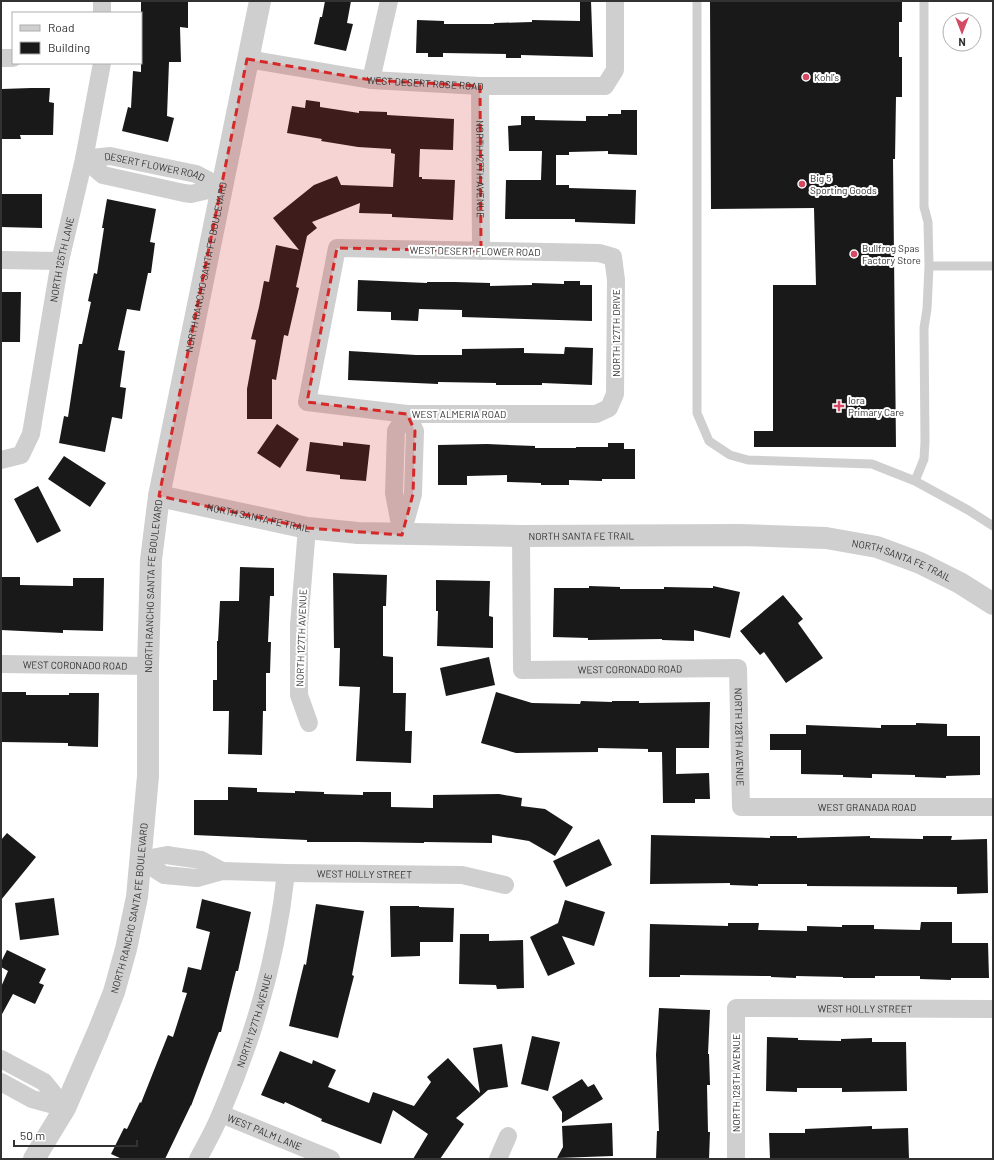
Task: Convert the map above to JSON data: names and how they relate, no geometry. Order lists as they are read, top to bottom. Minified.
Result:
{"streets":{"street":["WEST DESERT ROSE ROAD","DESERT FLOWER ROAD","NORTH 127TH AVENUE","WEST DESERT FLOWER ROAD","NORTH 125TH LANE","NORTH RANCHO SANTA FE BOULEVARD","NORTH 127TH DRIVE","WEST ALMERIA ROAD","NORTH SANTA FE TRAIL","WEST CORONADO ROAD","NORTH 128TH AVENUE","WEST GRANADA ROAD","WEST HOLLY STREET","WEST PALM LANE"]},"crossings":[["WEST DESERT ROSE ROAD","NORTH 127TH AVENUE"],["WEST DESERT ROSE ROAD","NORTH RANCHO SANTA FE BOULEVARD"],["DESERT FLOWER ROAD","NORTH 125TH LANE"],["DESERT FLOWER ROAD","NORTH RANCHO SANTA FE BOULEVARD"],["NORTH 127TH AVENUE","WEST DESERT FLOWER ROAD"],["NORTH 127TH AVENUE","NORTH SANTA FE TRAIL"],["NORTH 127TH AVENUE","WEST HOLLY STREET"],["NORTH 127TH AVENUE","WEST PALM LANE"],["WEST DESERT FLOWER ROAD","NORTH 127TH DRIVE"],["WEST DESERT FLOWER ROAD","WEST ALMERIA ROAD"],["NORTH RANCHO SANTA FE BOULEVARD","NORTH SANTA FE TRAIL"],["NORTH RANCHO SANTA FE BOULEVARD","WEST CORONADO ROAD"],["NORTH RANCHO SANTA FE BOULEVARD","WEST HOLLY STREET"],["NORTH 127TH DRIVE","WEST ALMERIA ROAD"],["NORTH SANTA FE TRAIL","WEST CORONADO ROAD"],["WEST CORONADO ROAD","NORTH 128TH AVENUE"],["NORTH 128TH AVENUE","WEST GRANADA ROAD"],["NORTH 128TH AVENUE","WEST HOLLY STREET"]],"places":{"other":["Kohl's","Big 5 Sporting Goods","Bullfrog Spas Factory Store"],"health":["Iora Primary Care"]},"legend":["Road","Building"],"scale_bar":"50 m","north":"bottom"}
